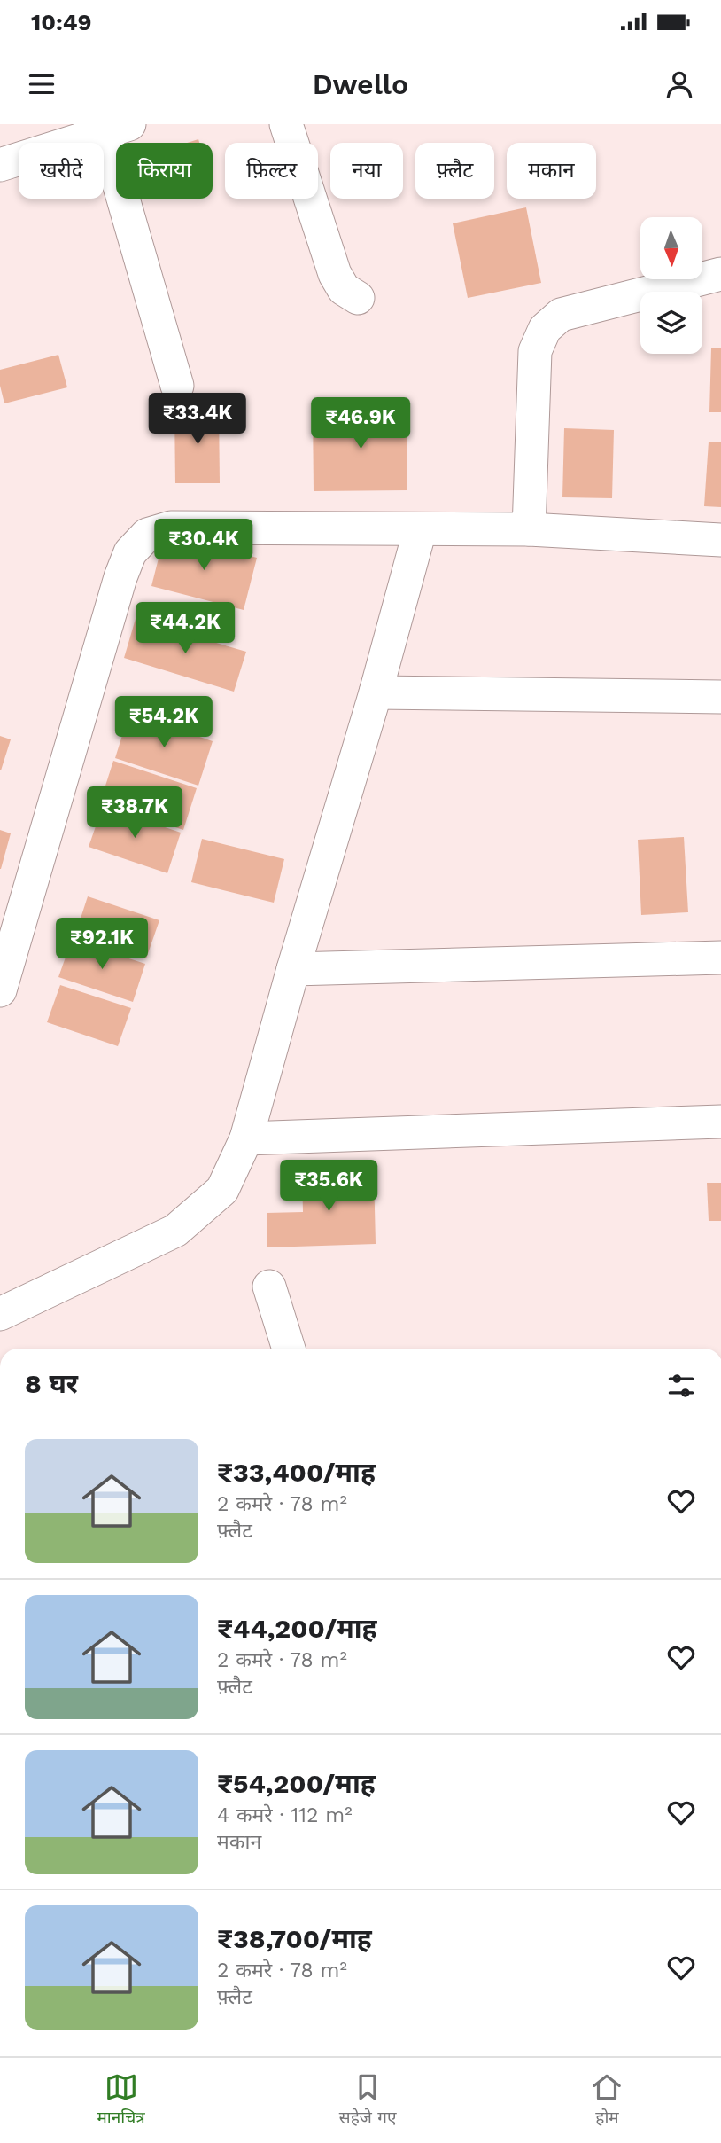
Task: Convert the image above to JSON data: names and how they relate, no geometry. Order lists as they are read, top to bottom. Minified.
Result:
{"north":"bottom","page":{"status":"10:49","header":"Dwello","chip":["खरीदें","किराया","फ़िल्टर","नया","फ़्लैट","मकान"],"price":["₹33.4K","₹46.9K","₹30.4K","₹44.2K","₹54.2K","₹38.7K","₹92.1K","₹35.6K"],"heading":"8 घर","list":[{"name":"₹33,400/माह","note":"2 कमरे · 78 m² · फ़्लैट"},{"name":"₹44,200/माह","note":"2 कमरे · 78 m² · फ़्लैट"},{"name":"₹54,200/माह","note":"4 कमरे · 112 m² · मकान"},{"name":"₹38,700/माह","note":"2 कमरे · 78 m² · फ़्लैट"}],"tabs":["मानचित्र","सहेजे गए","होम"]}}
